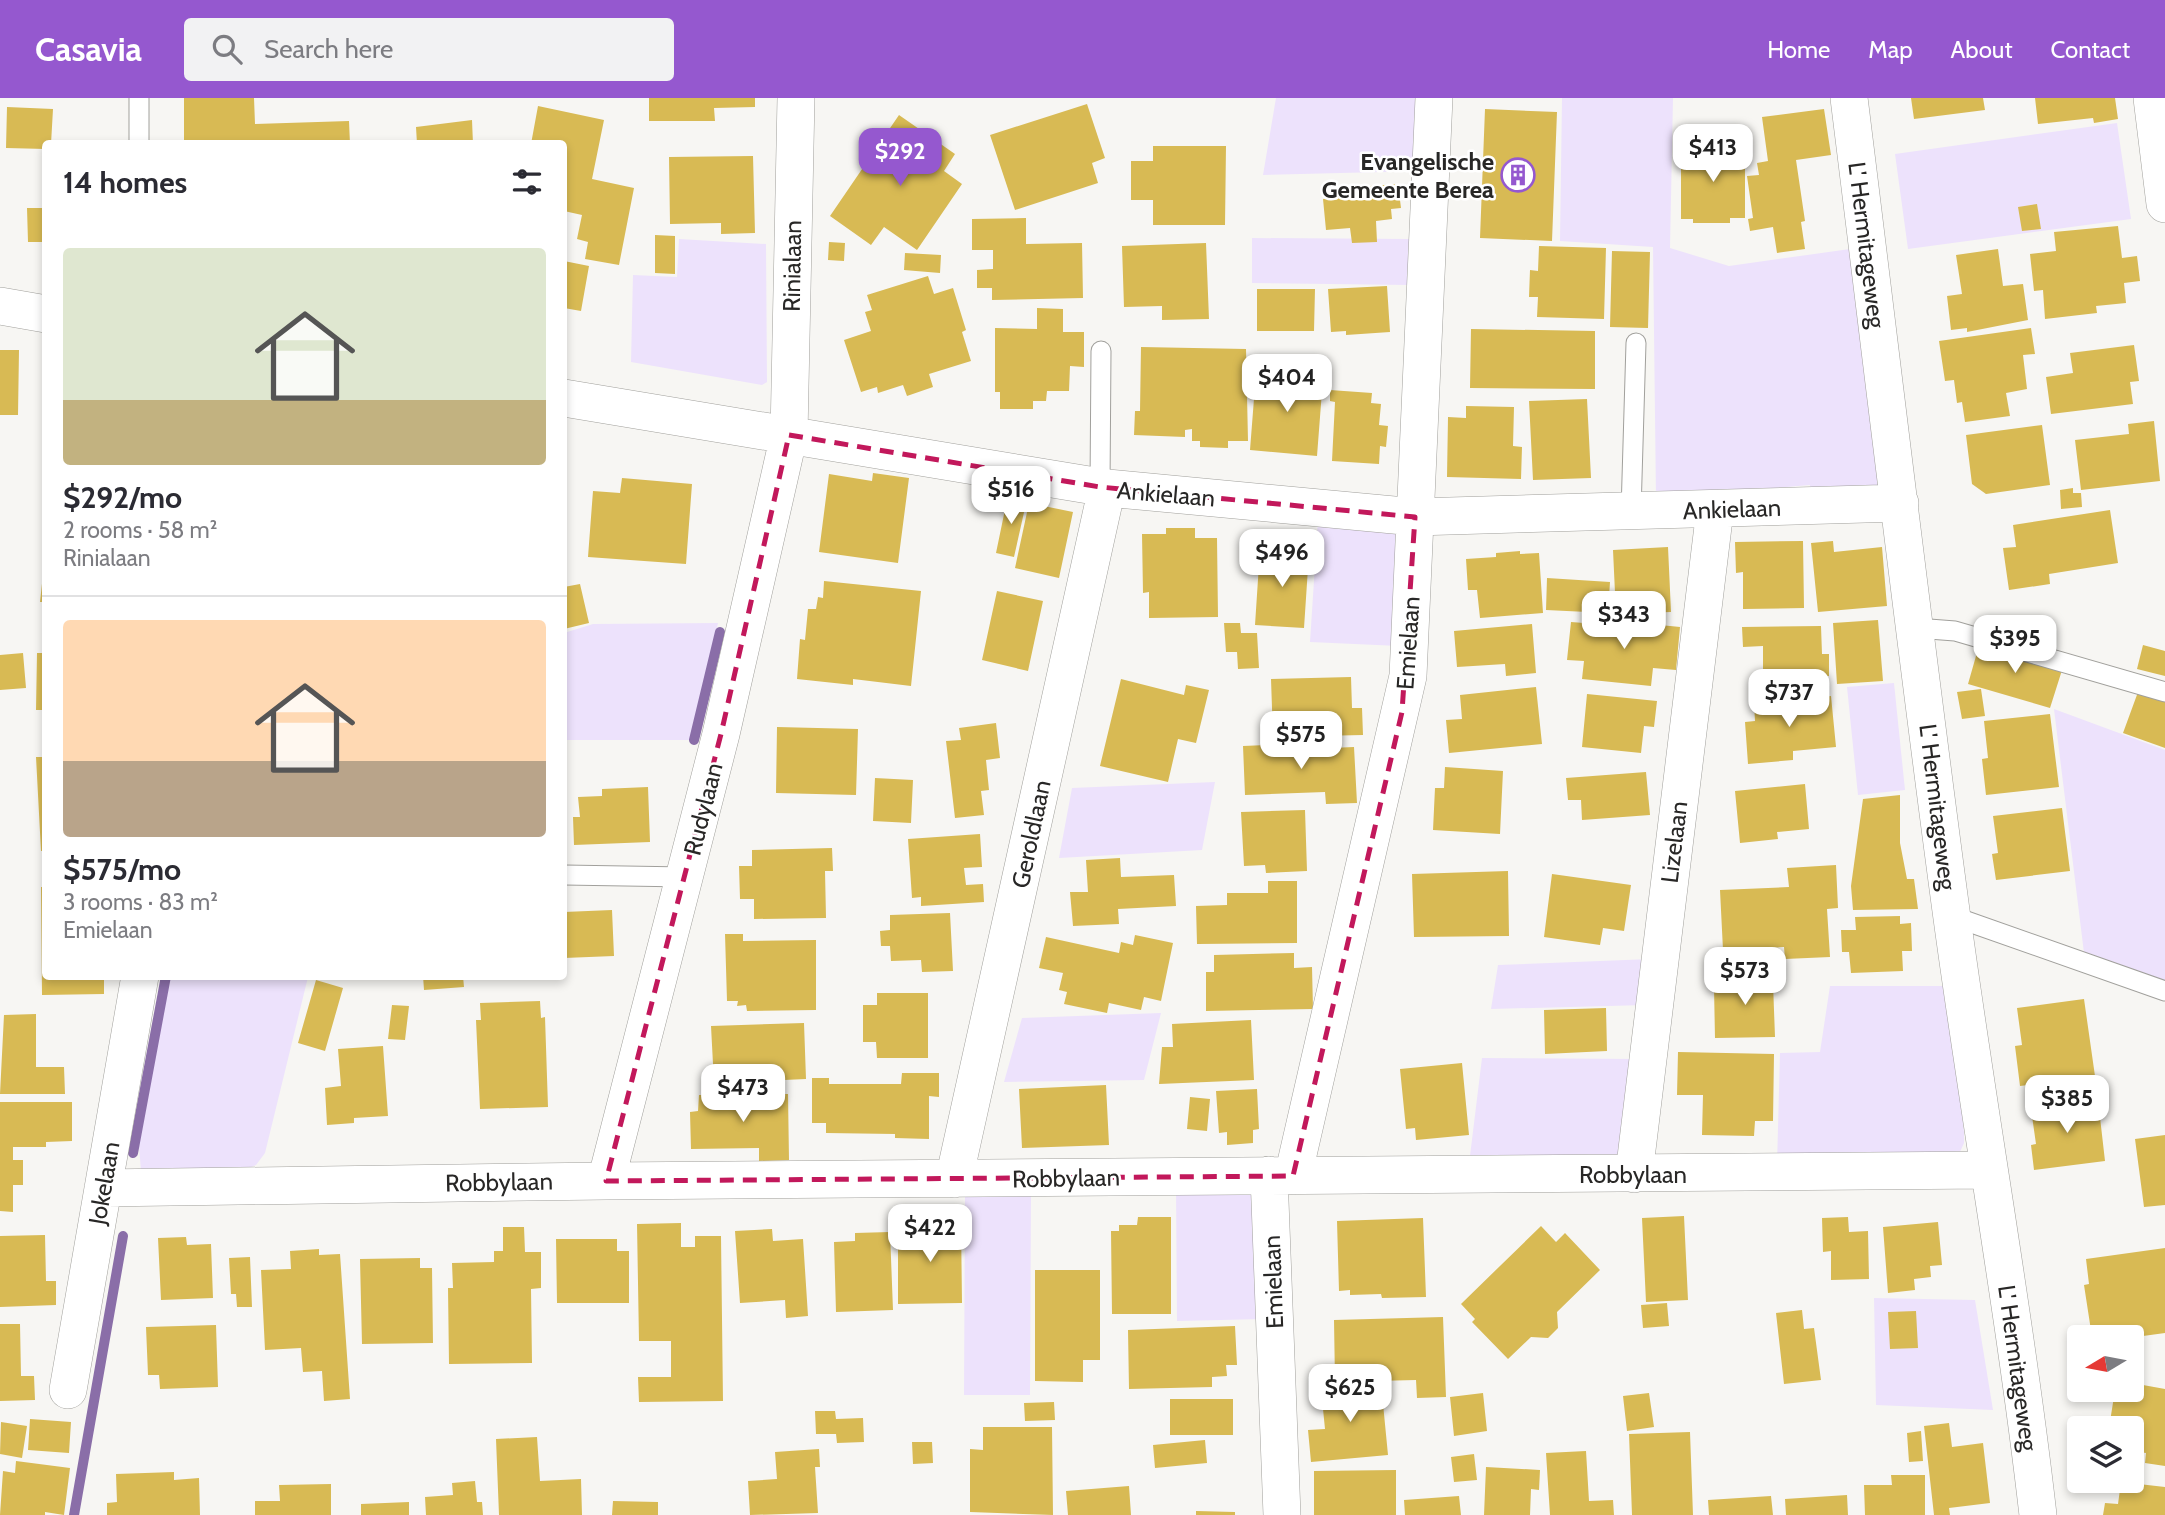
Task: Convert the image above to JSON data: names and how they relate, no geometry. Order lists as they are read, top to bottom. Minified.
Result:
{"streets":{"street":["L' Hermitageweg","Rinialaan","Ankielaan","Emielaan","Rudylaan","Geroldlaan","Lizelaan","Robbylaan","Jokelaan"]},"crossings":[["L' Hermitageweg","Ankielaan"],["L' Hermitageweg","Robbylaan"],["Rinialaan","Ankielaan"],["Rinialaan","Rudylaan"],["Ankielaan","Emielaan"],["Ankielaan","Rudylaan"],["Ankielaan","Geroldlaan"],["Ankielaan","Lizelaan"],["Emielaan","Robbylaan"],["Rudylaan","Robbylaan"],["Geroldlaan","Robbylaan"],["Lizelaan","Robbylaan"],["Robbylaan","Jokelaan"]],"places":{"building":["Evangelische Gemeente Berea"]},"north":"left","page":{"header":"Casavia","search":"Search here","nav":["Home","Map","About","Contact"],"price":["$413","$292","$404","$516","$496","$343","$395","$737","$575","$573","$473","$385","$422","$625"],"heading":"14 homes","list":[{"name":"$292/mo","note":"2 rooms · 58 m² · Rinialaan"},{"name":"$575/mo","note":"3 rooms · 83 m² · Emielaan"}]}}
